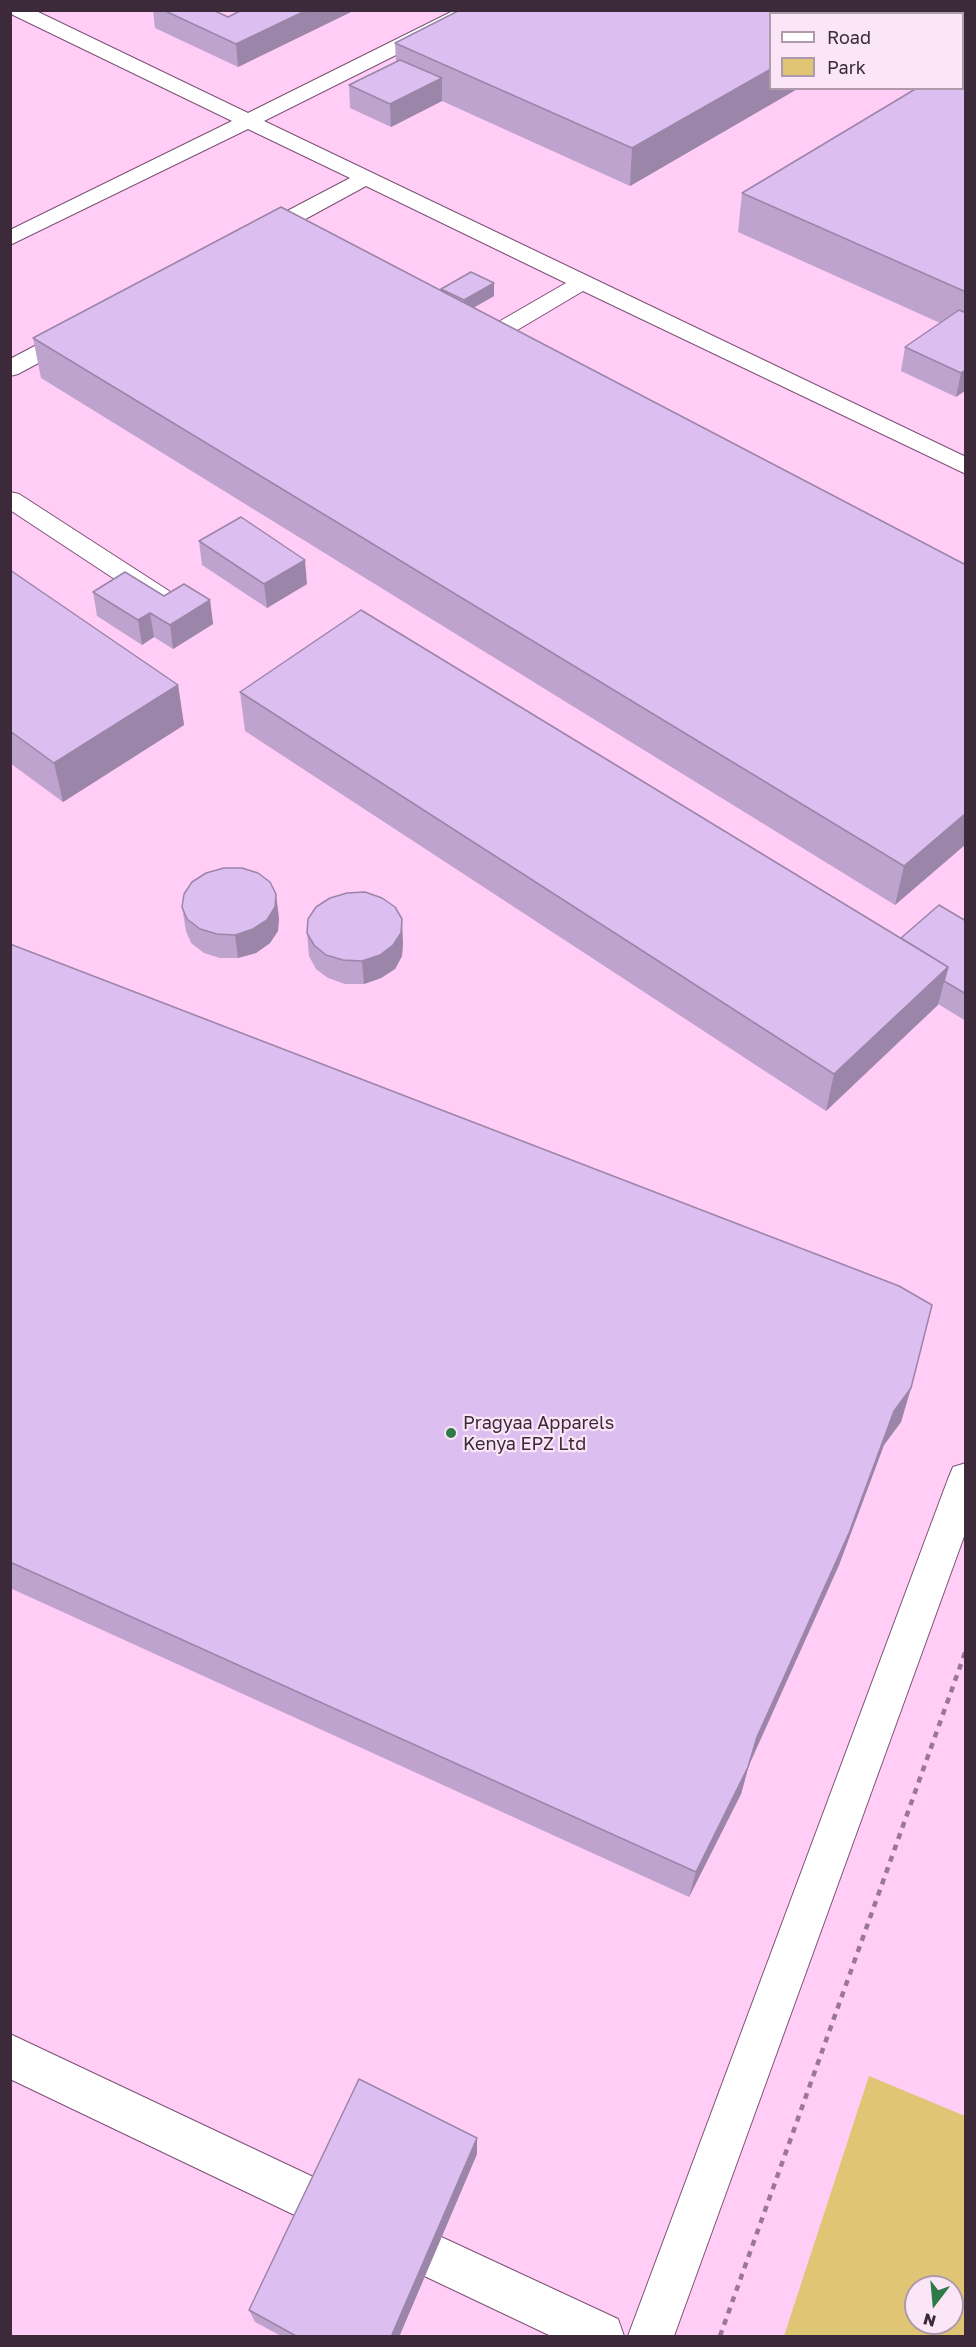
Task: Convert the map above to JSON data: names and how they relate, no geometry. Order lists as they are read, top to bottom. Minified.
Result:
{"places":["Pragyaa Apparels Kenya EPZ Ltd"],"legend":["Road","Park"],"north":"bottom"}
